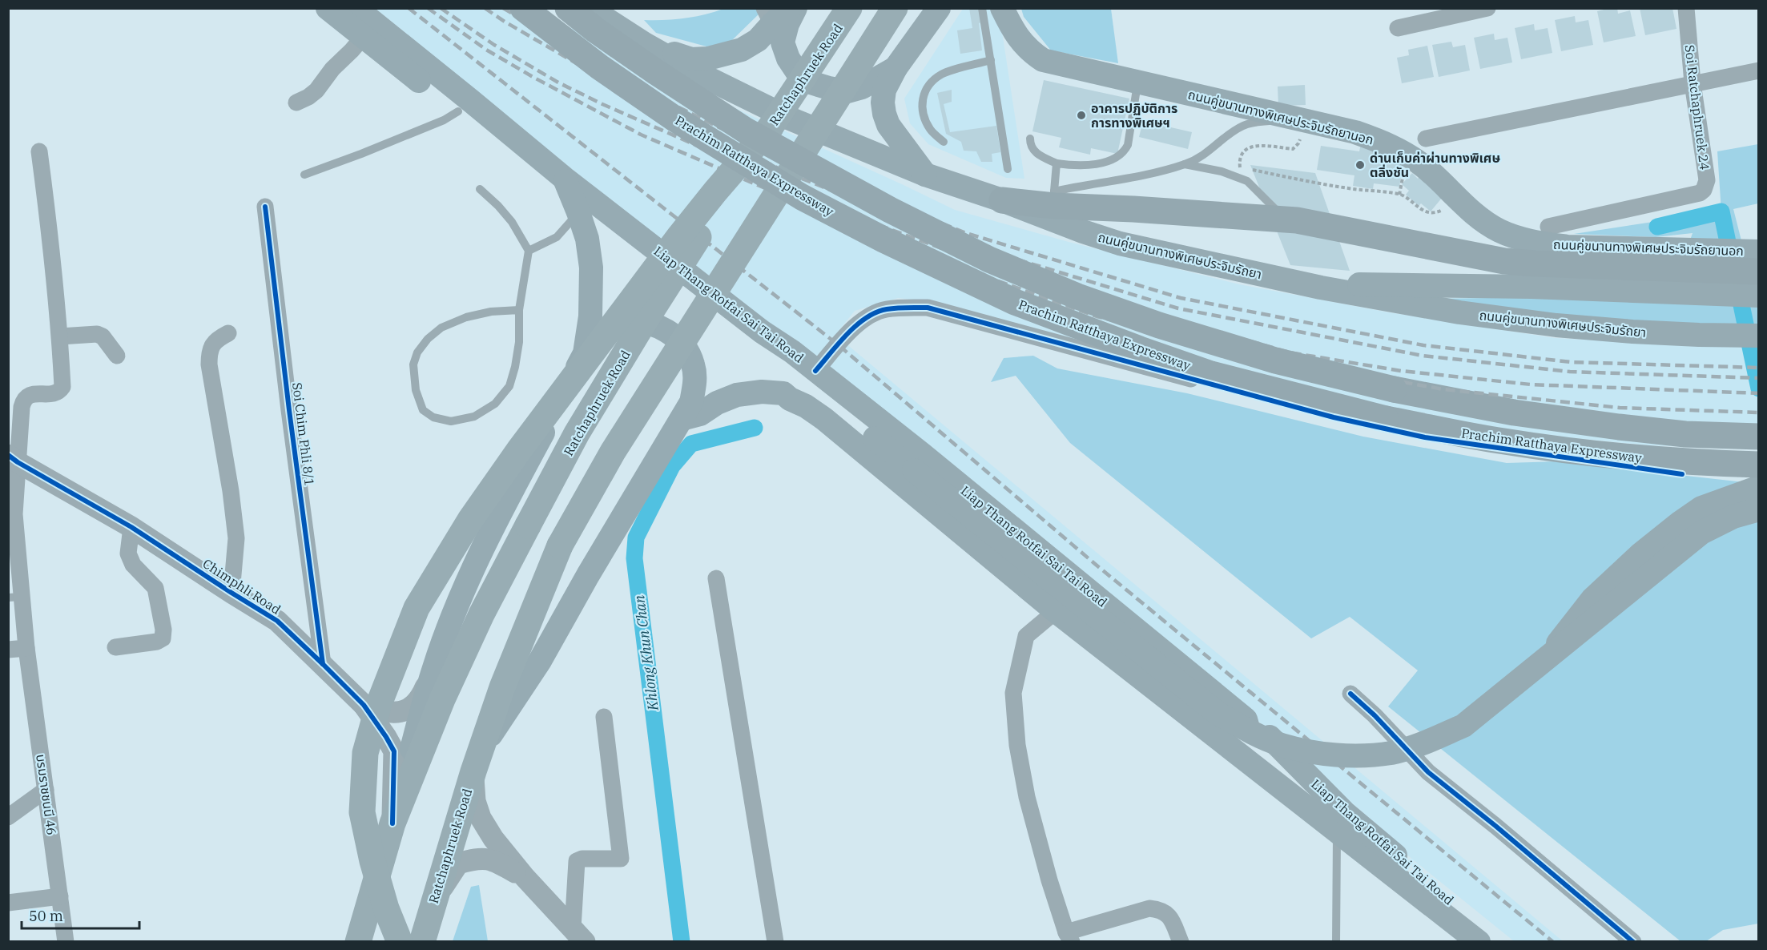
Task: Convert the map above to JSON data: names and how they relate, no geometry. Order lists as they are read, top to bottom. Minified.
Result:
{"streets":{"highway":["Prachim Ratthaya Expressway"],"main road":["Ratchaphruek Road","ถนนคู่ขนานทางพิเศษประจิมรัถยานอก","ถนนคู่ขนานทางพิเศษประจิมรัถยา","Liap Thang Rotfai Sai Tai Road"],"street":["Soi Ratchaphruek 24","Soi Chim Phli 8/1","Chimphli Road","บรมราชชนนี 46"]},"crossings":[["Ratchaphruek Road","Liap Thang Rotfai Sai Tai Road"],["Ratchaphruek Road","Chimphli Road"],["Soi Chim Phli 8/1","Chimphli Road"],["Chimphli Road","บรมราชชนนี 46"]],"water":["Khlong Khun Chan"],"places":["อาคารปฏิบัติการ การทางพิเศษฯ","ด่านเก็บค่าผ่านทางพิเศษ ตลิ่งชัน"],"scale_bar":"50 m"}
